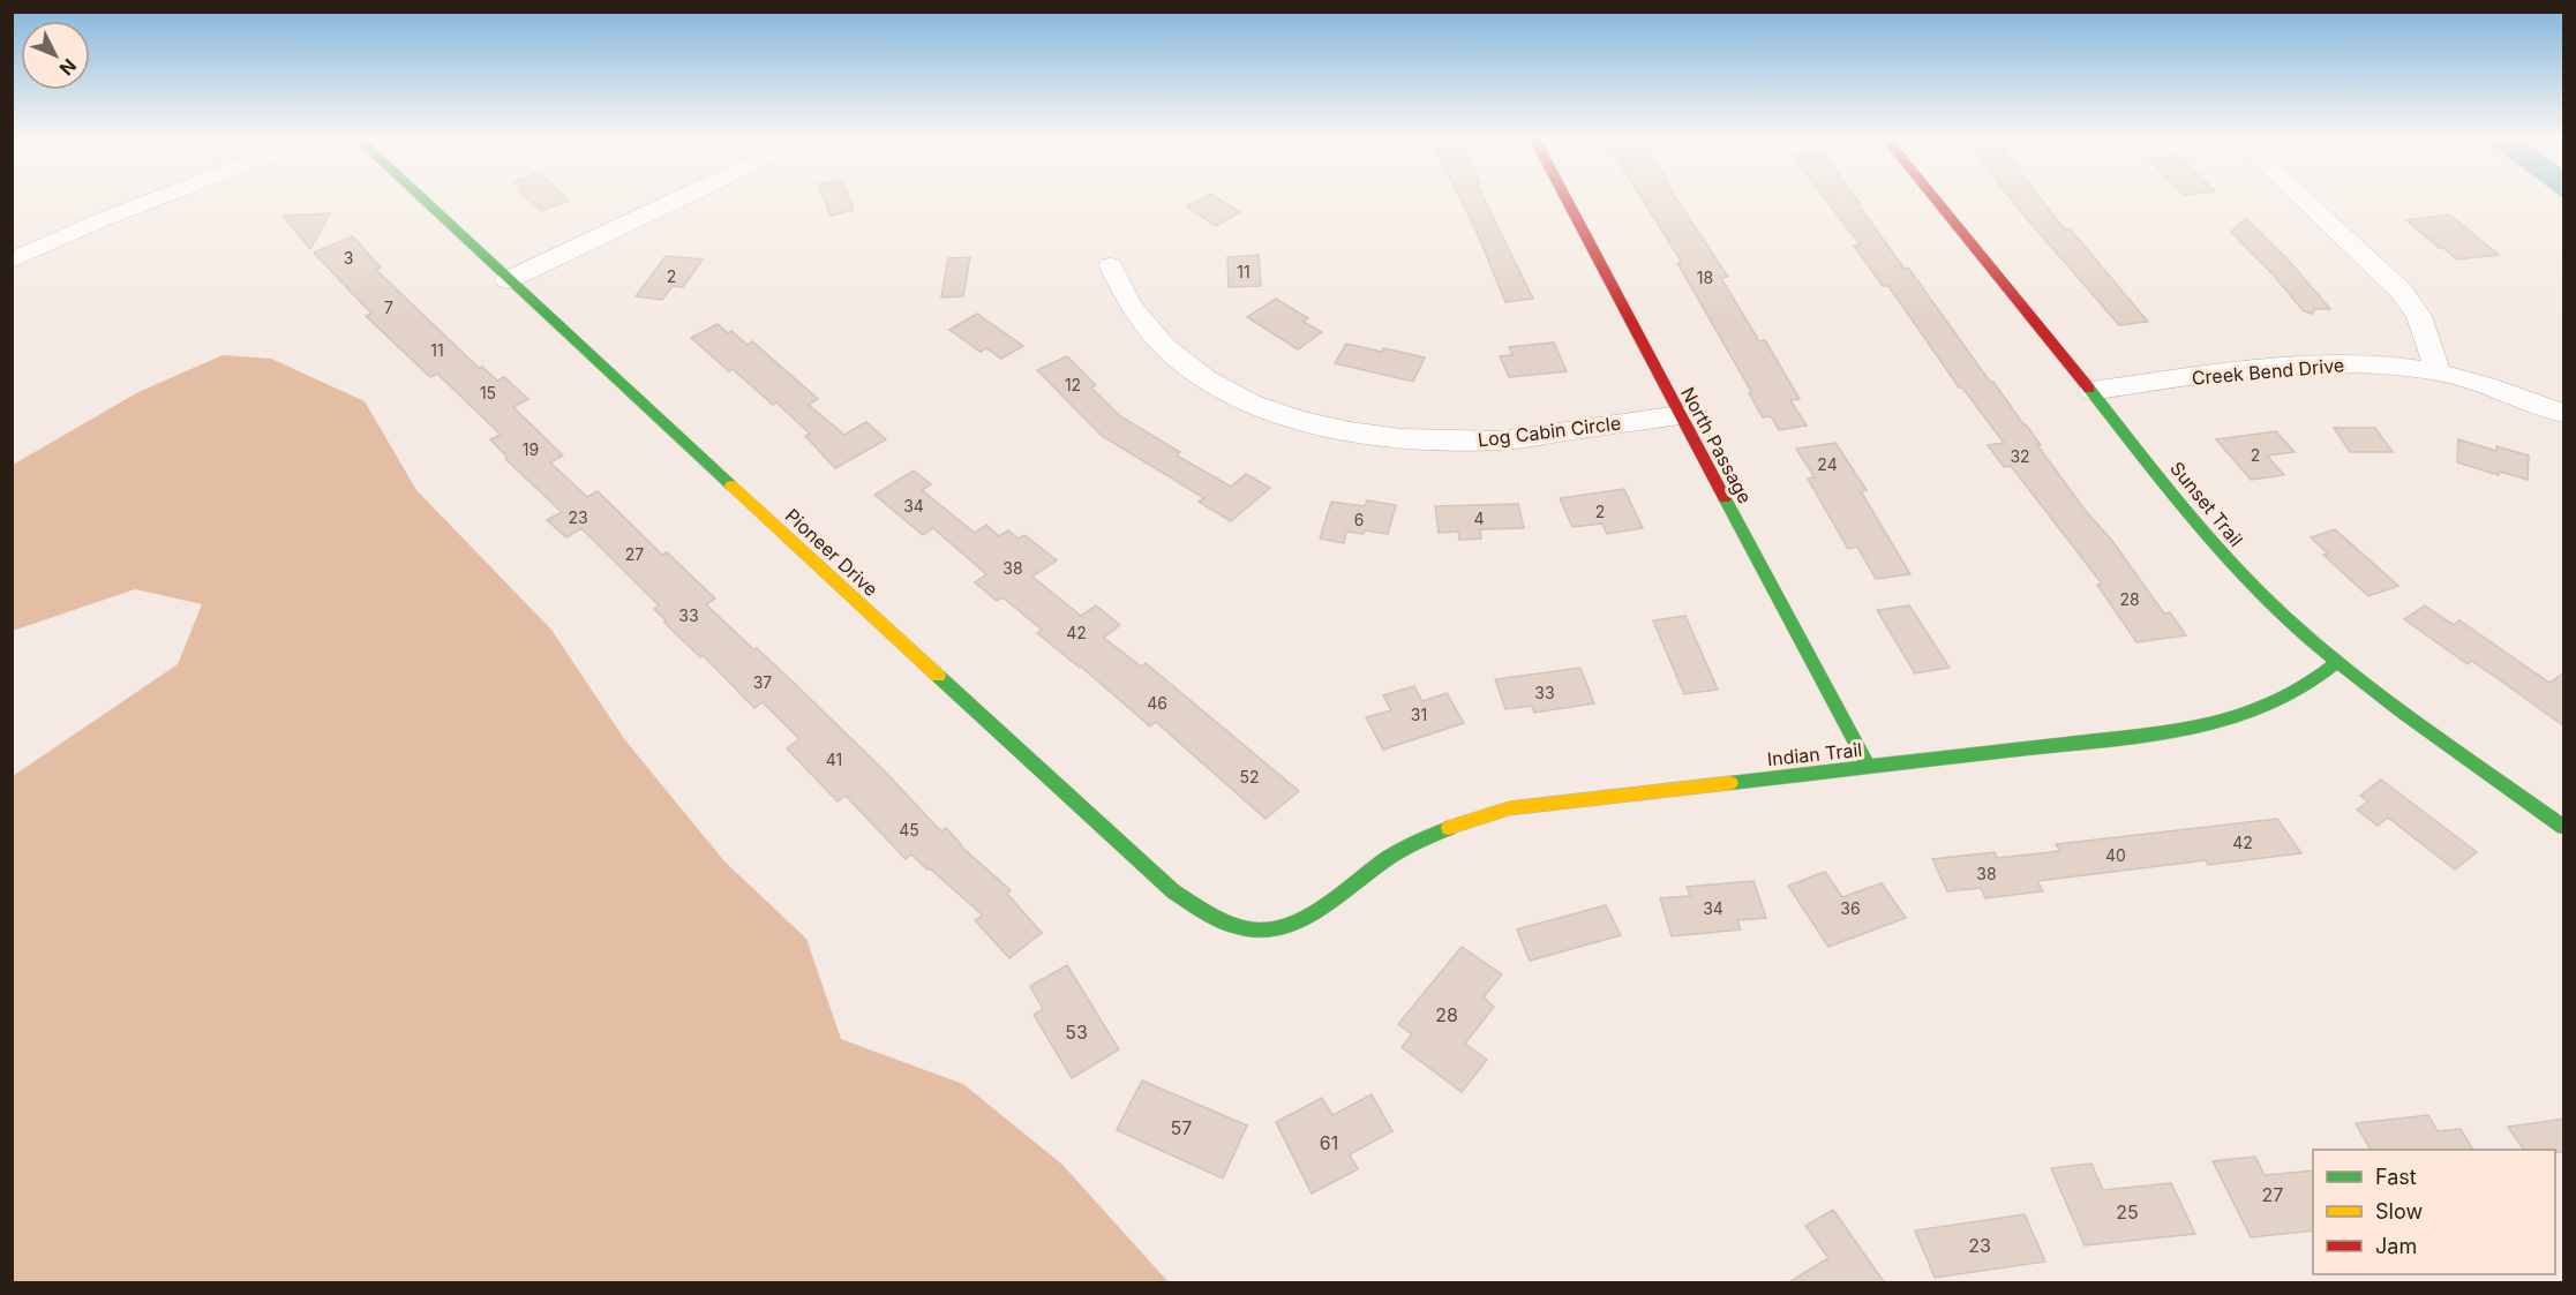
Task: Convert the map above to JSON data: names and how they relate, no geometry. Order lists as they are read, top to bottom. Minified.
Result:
{"streets":{"street":["Creek Bend Drive","Log Cabin Circle","North Passage","Sunset Trail","Pioneer Drive","Indian Trail"]},"crossings":[["Creek Bend Drive","Sunset Trail"],["Log Cabin Circle","North Passage"],["North Passage","Indian Trail"],["Sunset Trail","Indian Trail"],["Pioneer Drive","Indian Trail"]],"house_numbers":["3","11","2","18","7","11","12","15","19","2","32","24","34","2","23","4","6","27","38","28","33","42","37","33","46","31","41","52","45","42","40","38","34","36","28","53","57","61","27","25","23"],"legend":["Fast","Slow","Jam"],"north":"bottom right"}
